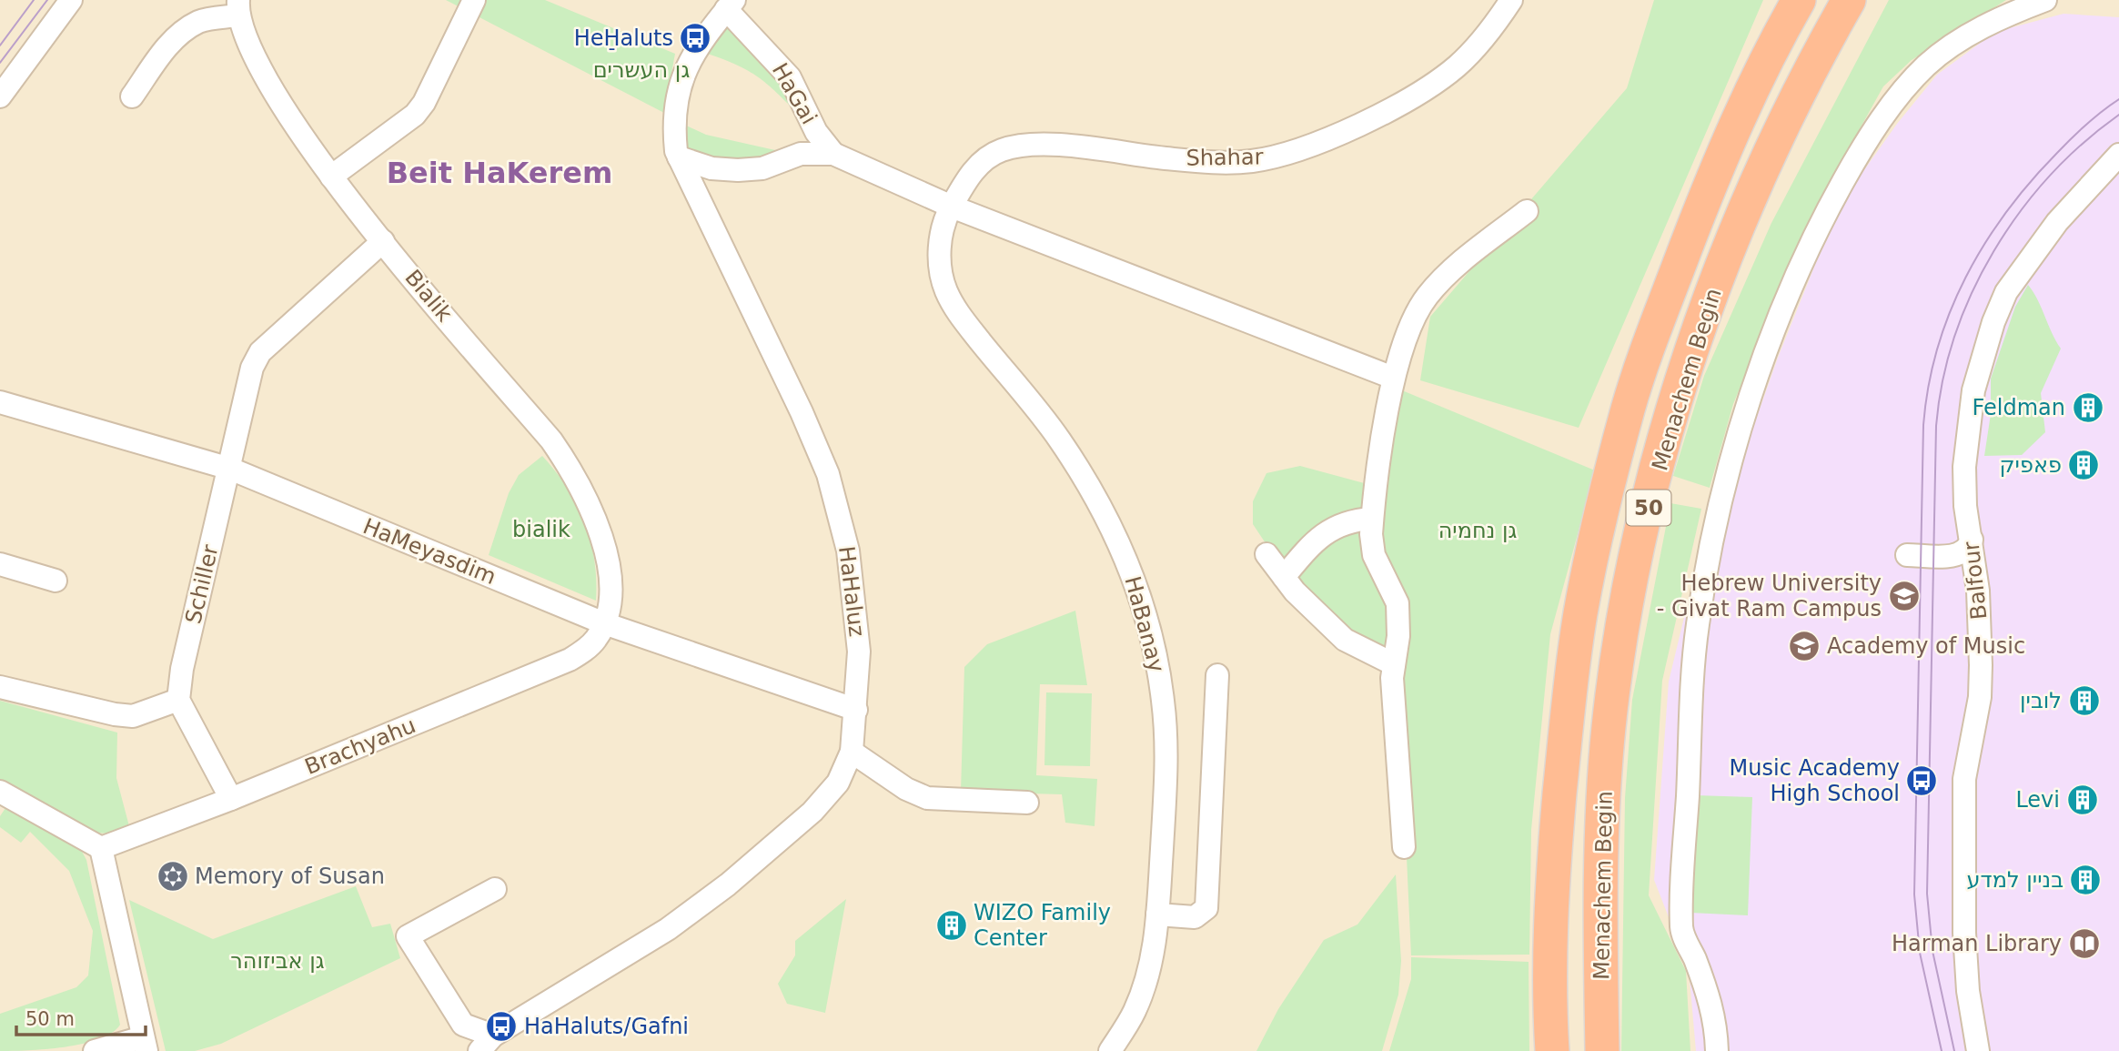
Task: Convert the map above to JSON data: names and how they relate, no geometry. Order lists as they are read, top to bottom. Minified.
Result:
{"streets":{"highway":["Menachem Begin","50"],"street":["HaGai","Shahar","Bialik","HaMeyasdim","Balfour","Schiller","HaHaluz","HaBanay","Brachyahu"]},"crossings":[["HaGai","Shahar"],["HaGai","HaHaluz"],["HaGai","HaBanay"],["Shahar","HaBanay"],["Bialik","HaMeyasdim"],["Bialik","Schiller"],["Bialik","Brachyahu"],["HaMeyasdim","Schiller"],["HaMeyasdim","HaHaluz"],["HaMeyasdim","Brachyahu"]],"districts":["Beit HaKerem"],"parks":["גן העשרים","bialik","גן נחמיה","גן אביזוהר"],"places":{"bus stop":["HeH̠aluts","Music Academy High School","HaHaluts/Gafni"],"building":["Feldman","פאפיק","לובין","Levi","בניין למדע","WIZO Family Center"],"school or university":["Hebrew University - Givat Ram Campus","Academy of Music"],"synagogue":["Memory of Susan"],"library":["Harman Library"]},"scale_bar":"50 m"}
